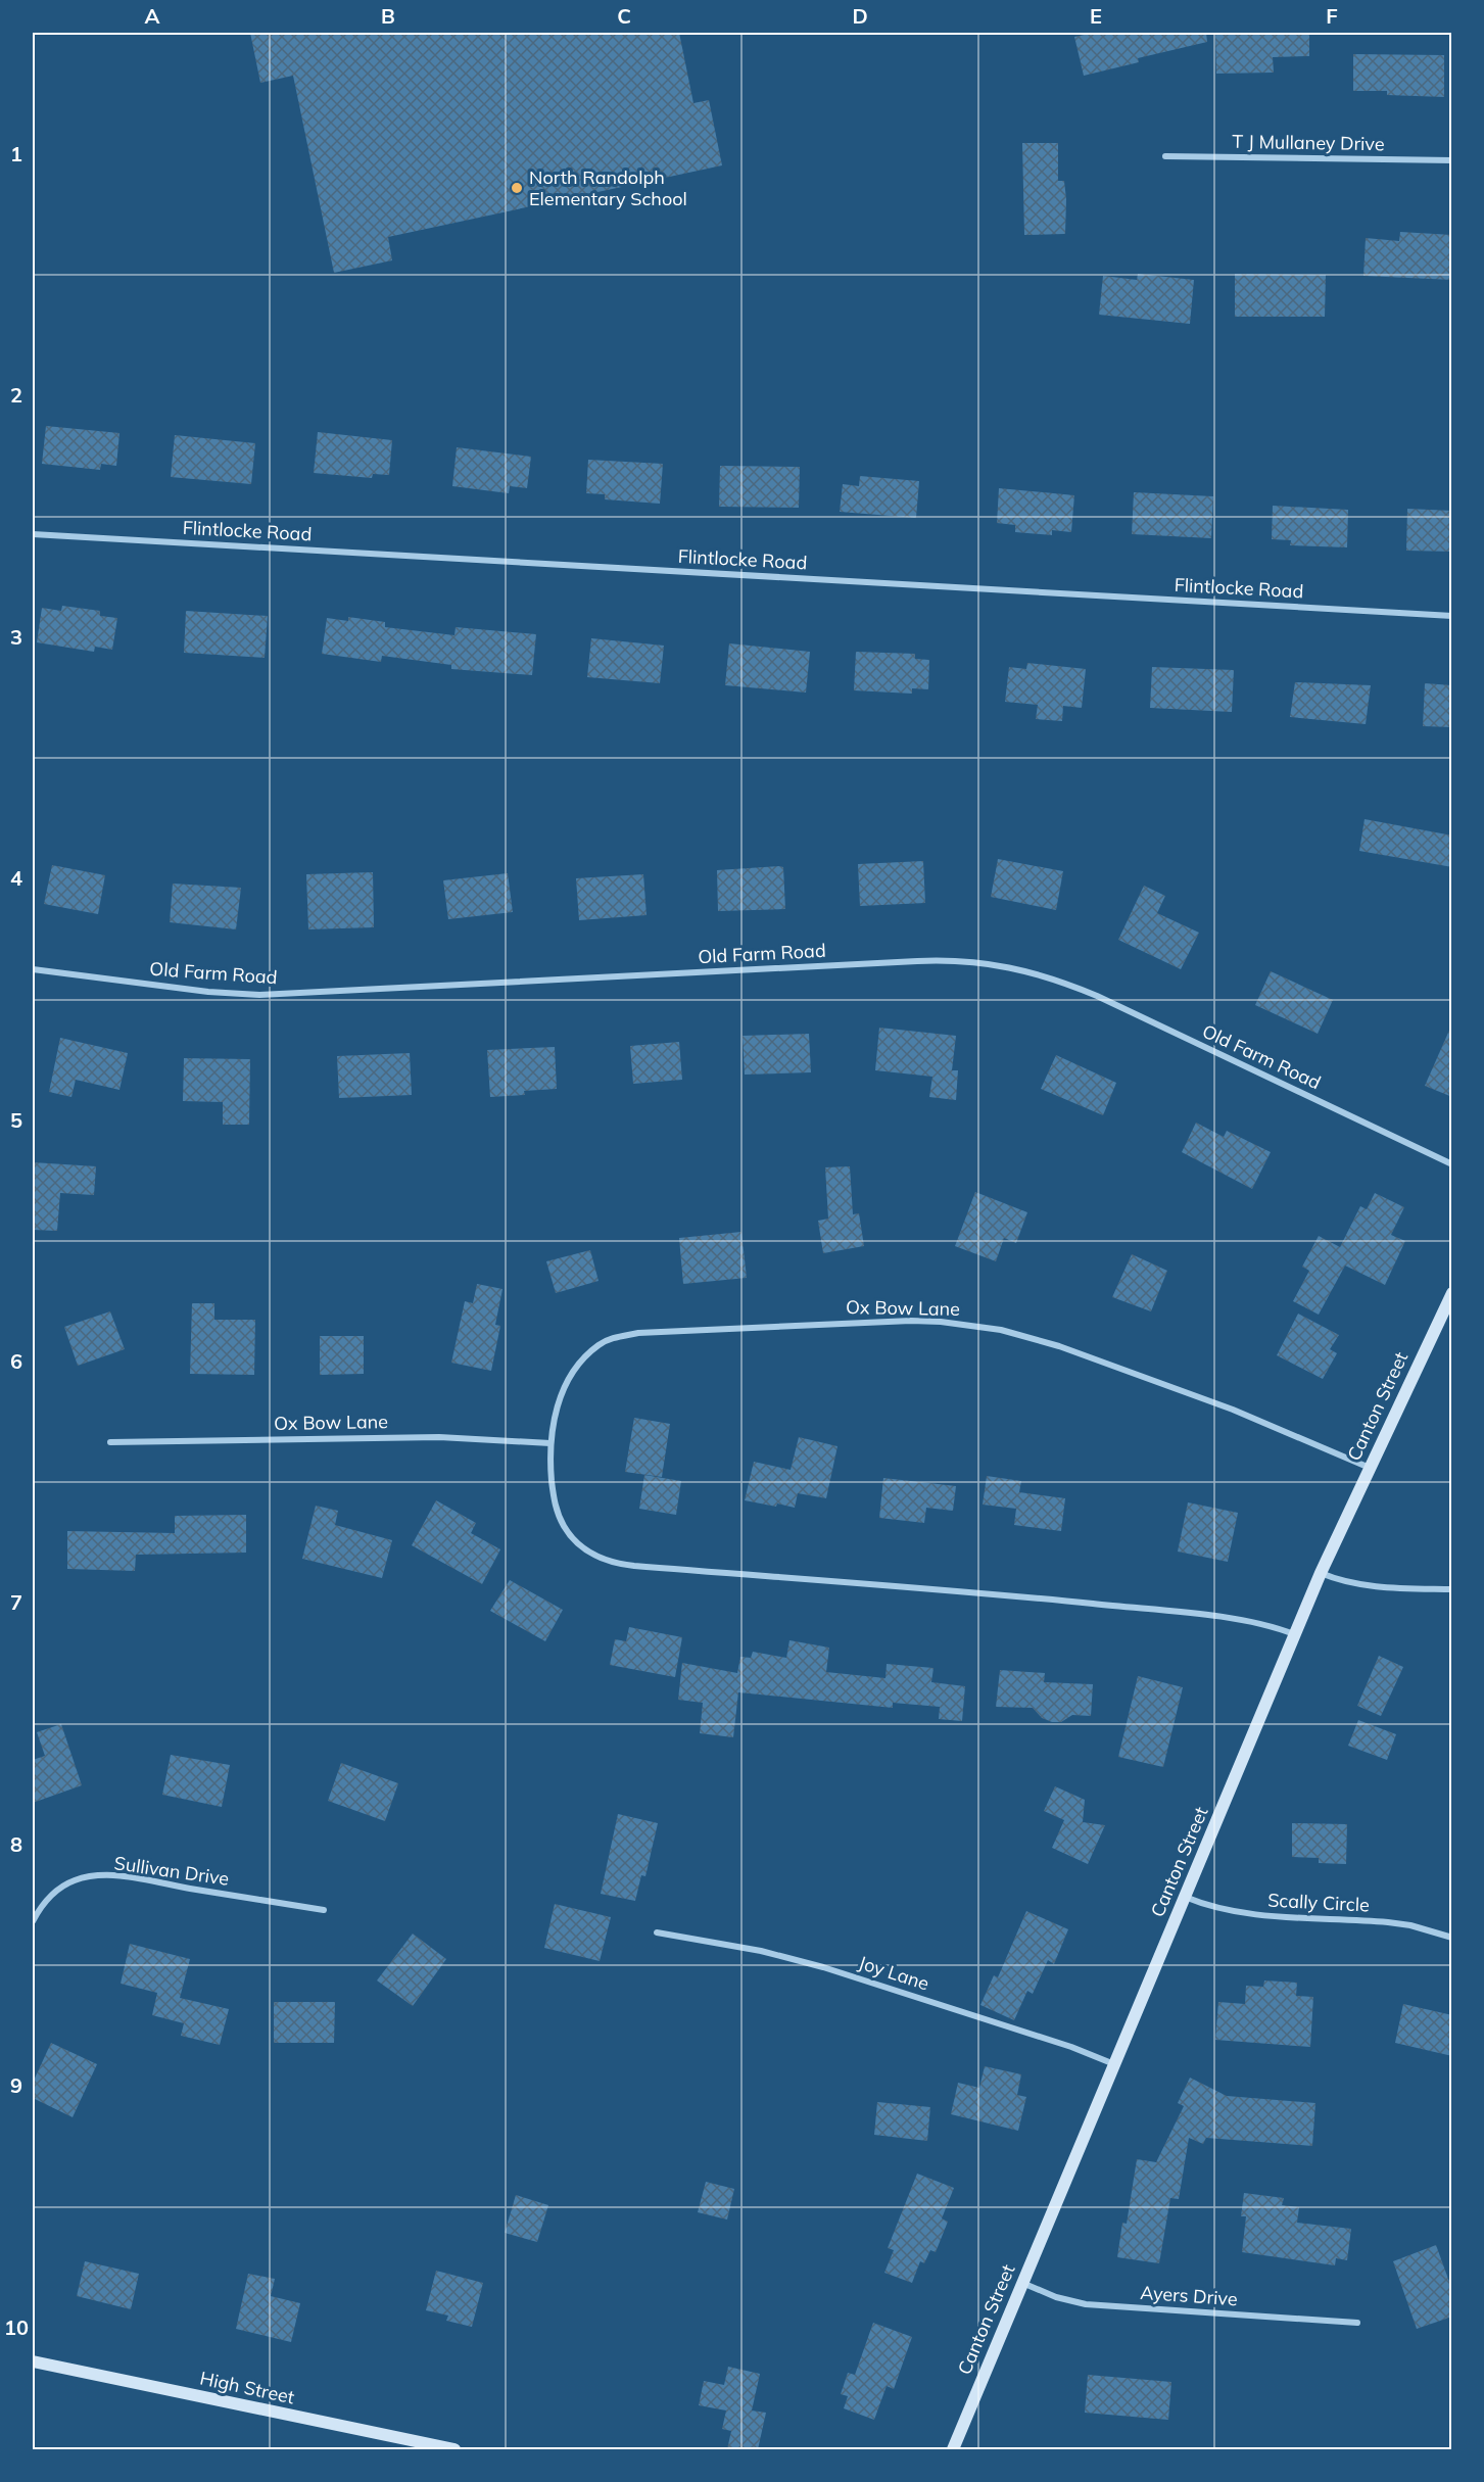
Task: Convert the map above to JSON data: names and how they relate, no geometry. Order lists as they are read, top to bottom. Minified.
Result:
{"streets":{"street":["T J Mullaney Drive","Flintlocke Road","Old Farm Road","Ox Bow Lane","Canton Street","Sullivan Drive","Scally Circle","Joy Lane","Ayers Drive","High Street"]},"crossings":[["Ox Bow Lane","Canton Street"],["Canton Street","Scally Circle"],["Canton Street","Joy Lane"],["Canton Street","Ayers Drive"]],"places":["North Randolph Elementary School"],"grid":{"columns":["A","B","C","D","E","F"],"rows":["1","2","3","4","5","6","7","8","9","10"]}}
